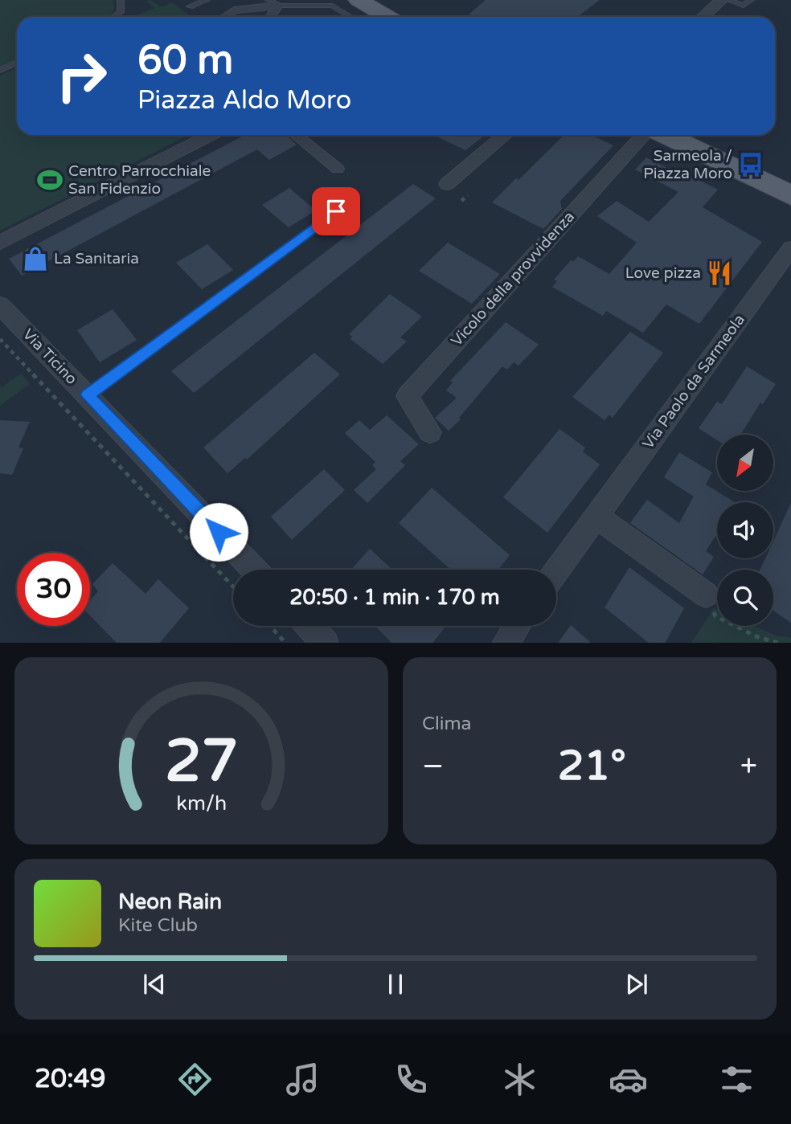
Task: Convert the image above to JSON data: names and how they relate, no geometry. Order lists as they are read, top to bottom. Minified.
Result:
{"streets":{"street":["Vicolo della provvidenza","Via Ticino","Via Paolo da Sarmeola"]},"places":{"bus stop":["Sarmeola / Piazza Moro"],"sports":["Centro Parrocchiale San Fidenzio"],"shop":["La Sanitaria"],"restaurant":["Love pizza"]},"north":"bottom left","page":{"turn":["60 m","Piazza Aldo Moro"],"limit":"30","trip":"20:50 · 1 min · 170 m","tile":"Clima","heat":["−","21°","+"],"song":["Neon Rain","Kite Club"],"tabs":"20:49","gauge":["27","km/h"]}}
